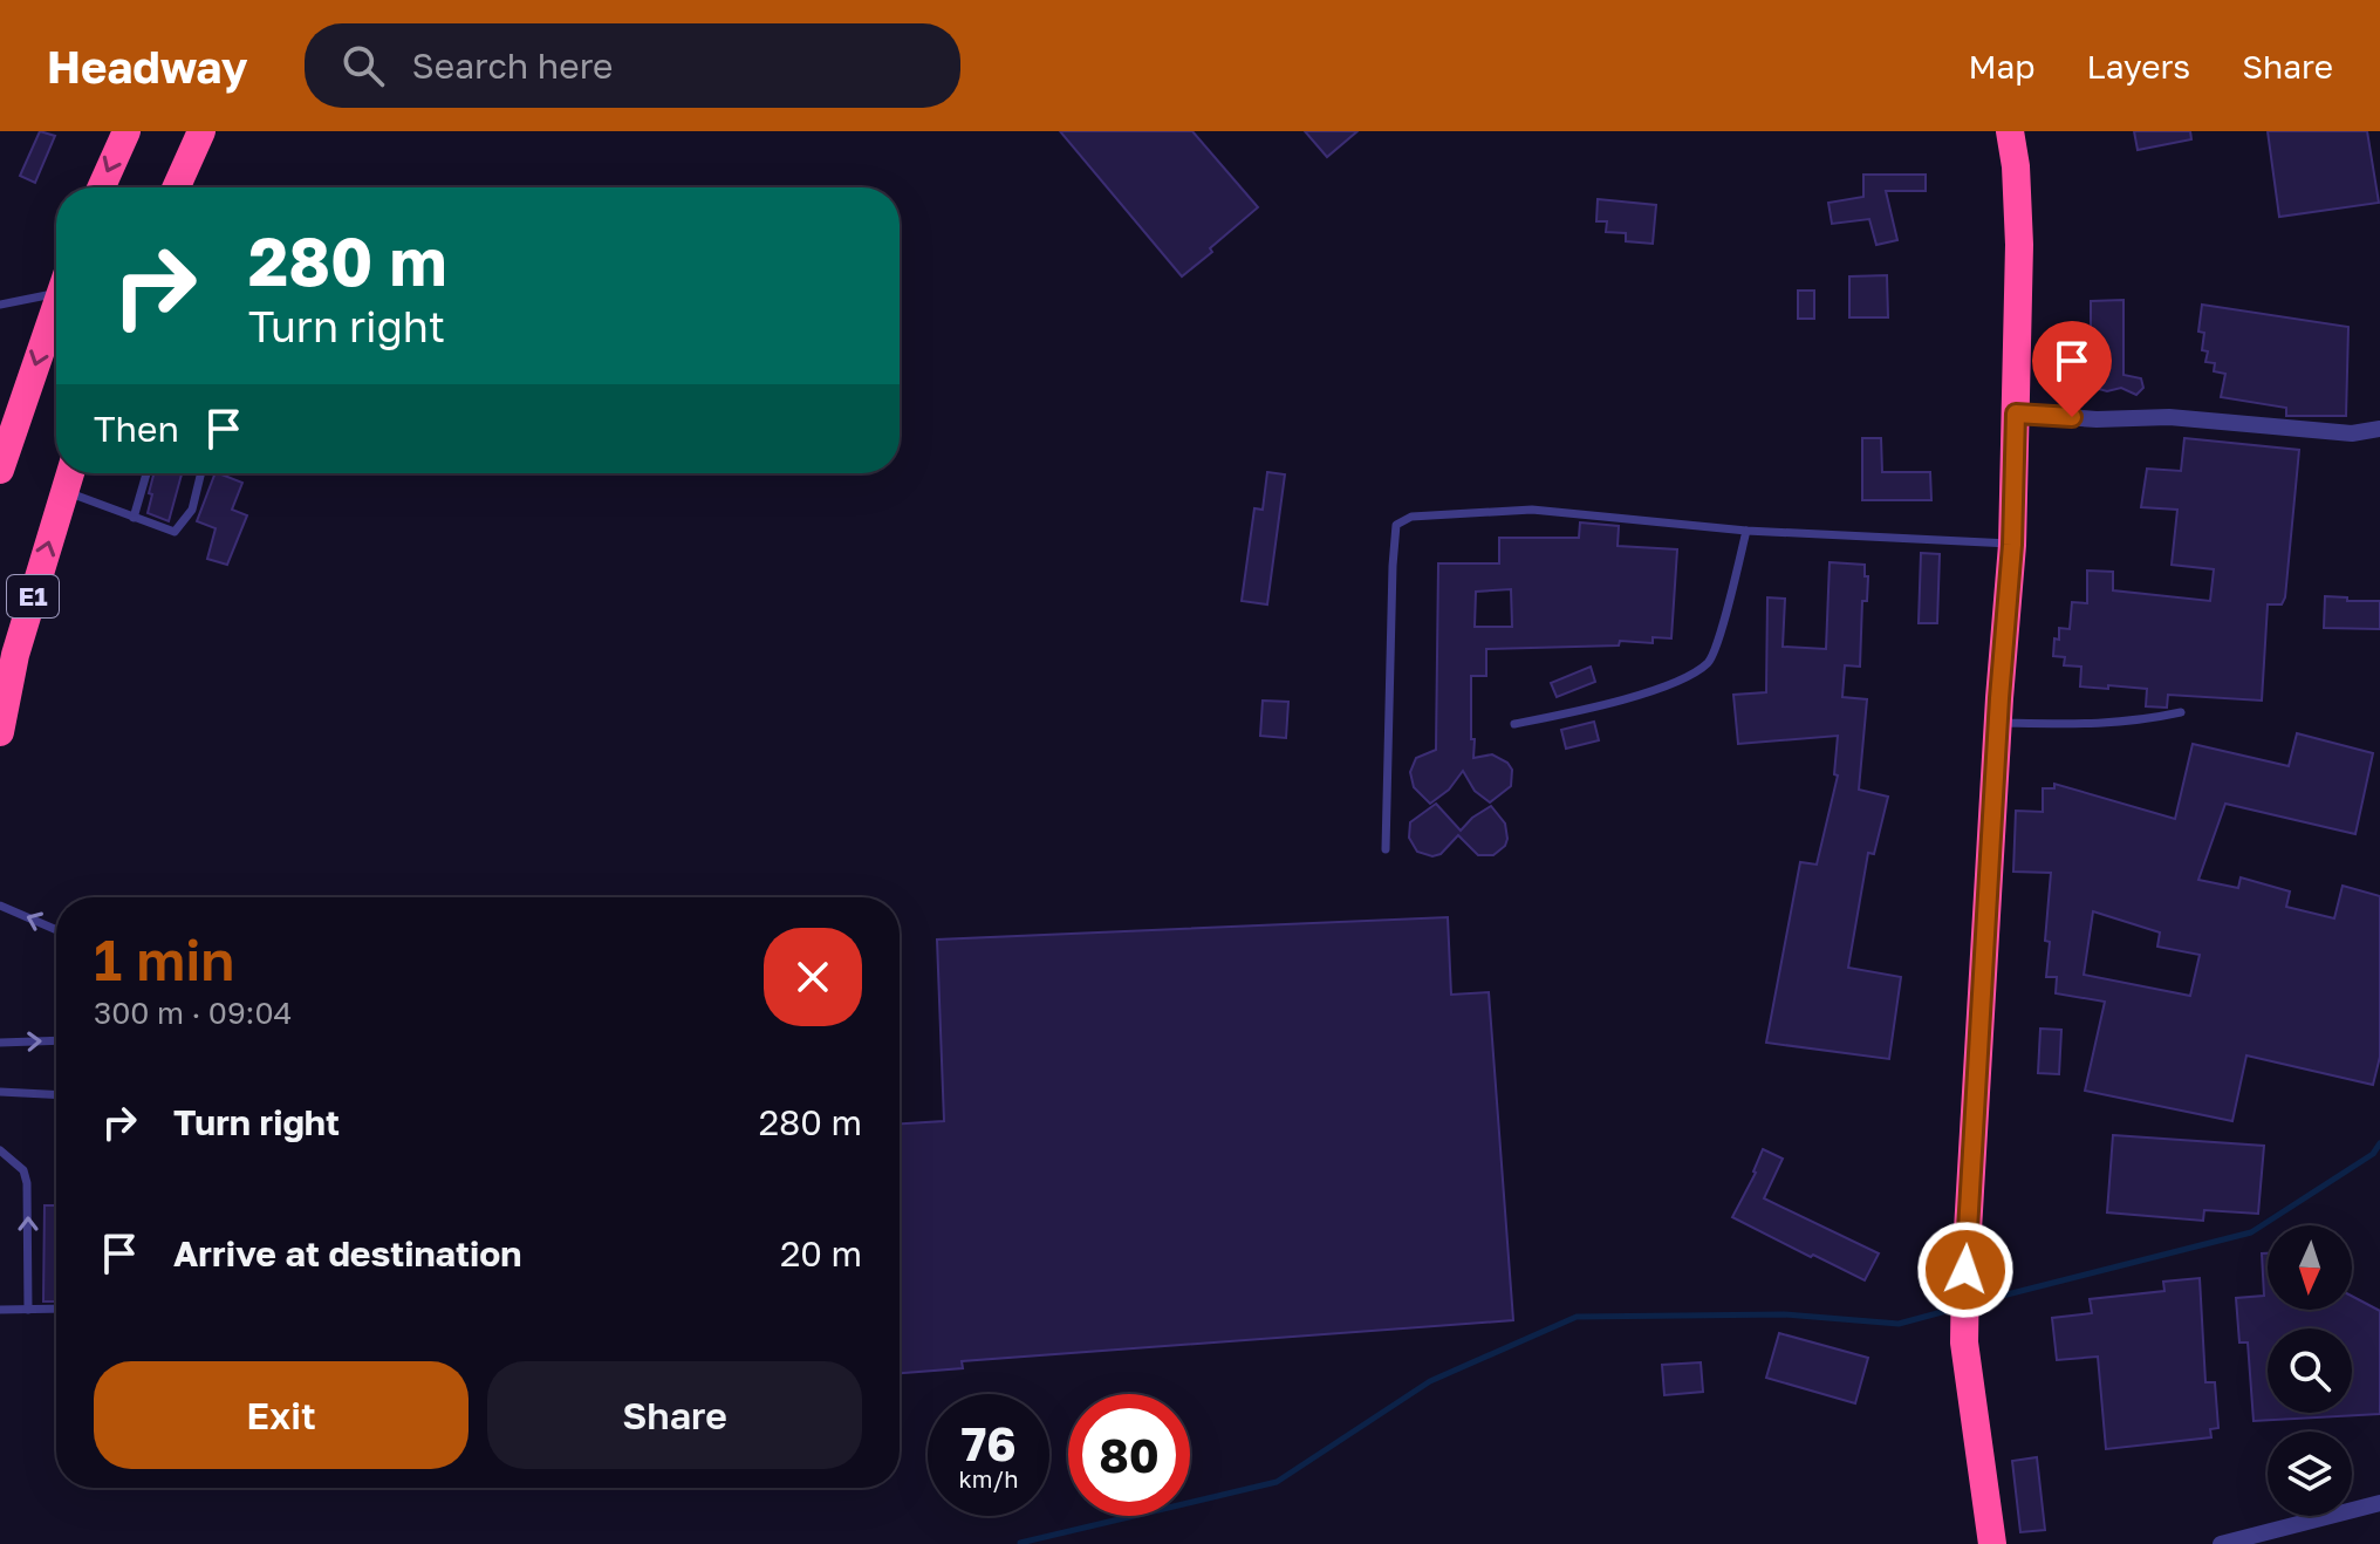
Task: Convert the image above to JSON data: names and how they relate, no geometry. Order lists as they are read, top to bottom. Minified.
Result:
{"streets":{"highway":["E1"]},"north":"bottom","page":{"header":"Headway","search":"Search here","nav":["Map","Layers","Share"],"turn":["280 m","Turn right"],"then":"Then","heading":["1 min","300 m · 09:04"],"list":[{"name":"Turn right","value":"280 m"},{"name":"Arrive at destination","value":"20 m"}],"buttons":["Exit","Share"],"speed":"76 km/h","limit":"80"}}
